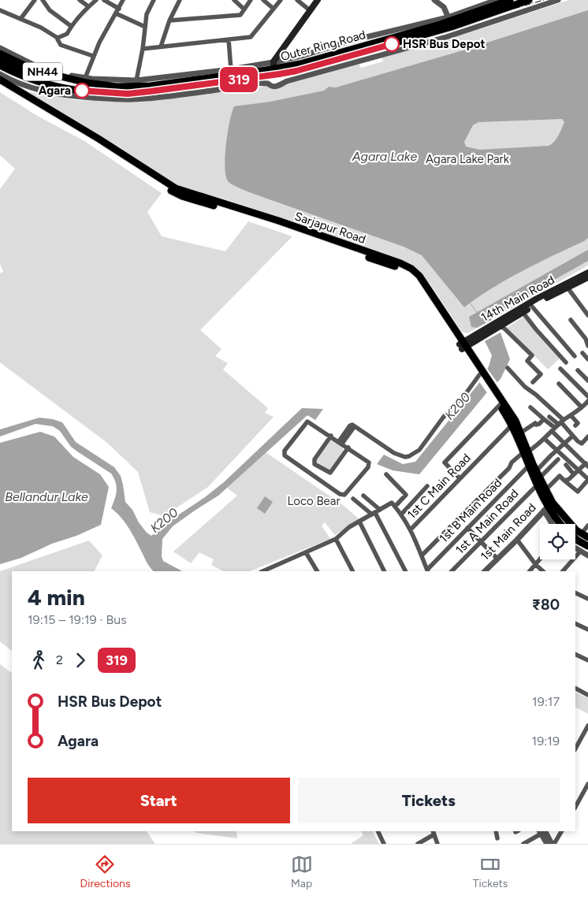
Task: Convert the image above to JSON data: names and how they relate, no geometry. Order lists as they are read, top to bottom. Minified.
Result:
{"streets":{"main road":["Outer Ring Road","NH44","Sarjapur Road","14th Main Road"],"street":["1st C Main Road","1st B Main Road","1st A Main Road","1st Main Road"]},"crossings":[["Sarjapur Road","14th Main Road"],["Sarjapur Road","1st C Main Road"],["Sarjapur Road","1st B Main Road"],["Sarjapur Road","1st A Main Road"],["Sarjapur Road","1st Main Road"],["1st C Main Road","1st B Main Road"]],"water":["Agara Lake","K200","Bellandur Lake"],"parks":["Agara Lake Park","Loco Bear"],"places":["HSR Bus Depot","Agara"],"lines":["bus line 319"],"page":{"on_map":"319","heading":["4 min","19:15 – 19:19 · Bus","₹80"],"legs":["2","319"],"list":[{"name":"HSR Bus Depot","value":"19:17"},{"name":"Agara","value":"19:19"}],"buttons":["Start","Tickets"],"tabs":["Directions","Map","Tickets"]}}
